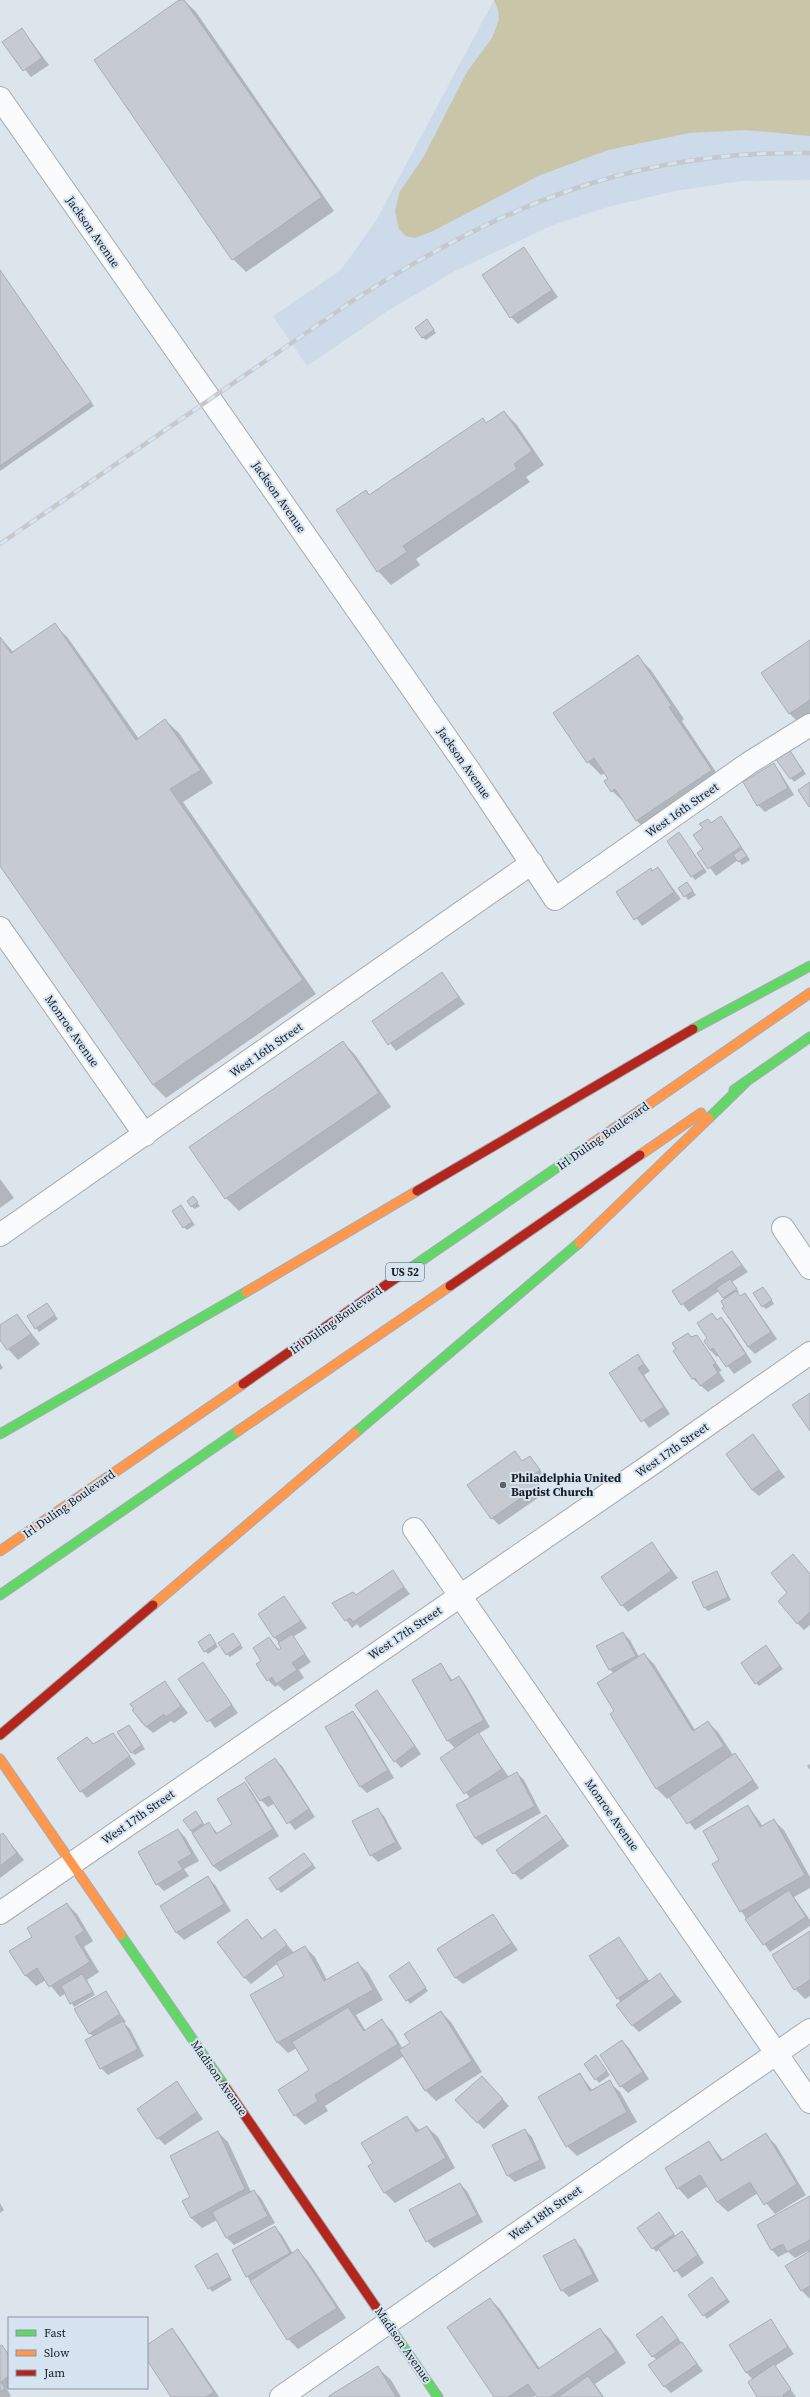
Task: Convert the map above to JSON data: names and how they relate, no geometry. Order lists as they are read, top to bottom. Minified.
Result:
{"streets":{"main road":["Irl Duling Boulevard","US 52","Madison Avenue"],"street":["Jackson Avenue","West 16th Street","Monroe Avenue","West 17th Street","West 18th Street"]},"crossings":[["Jackson Avenue","West 16th Street"],["West 16th Street","Monroe Avenue"],["Monroe Avenue","West 17th Street"],["Monroe Avenue","West 18th Street"],["West 17th Street","Madison Avenue"],["Madison Avenue","West 18th Street"]],"places":["Philadelphia United Baptist Church"],"legend":["Fast","Slow","Jam"]}
